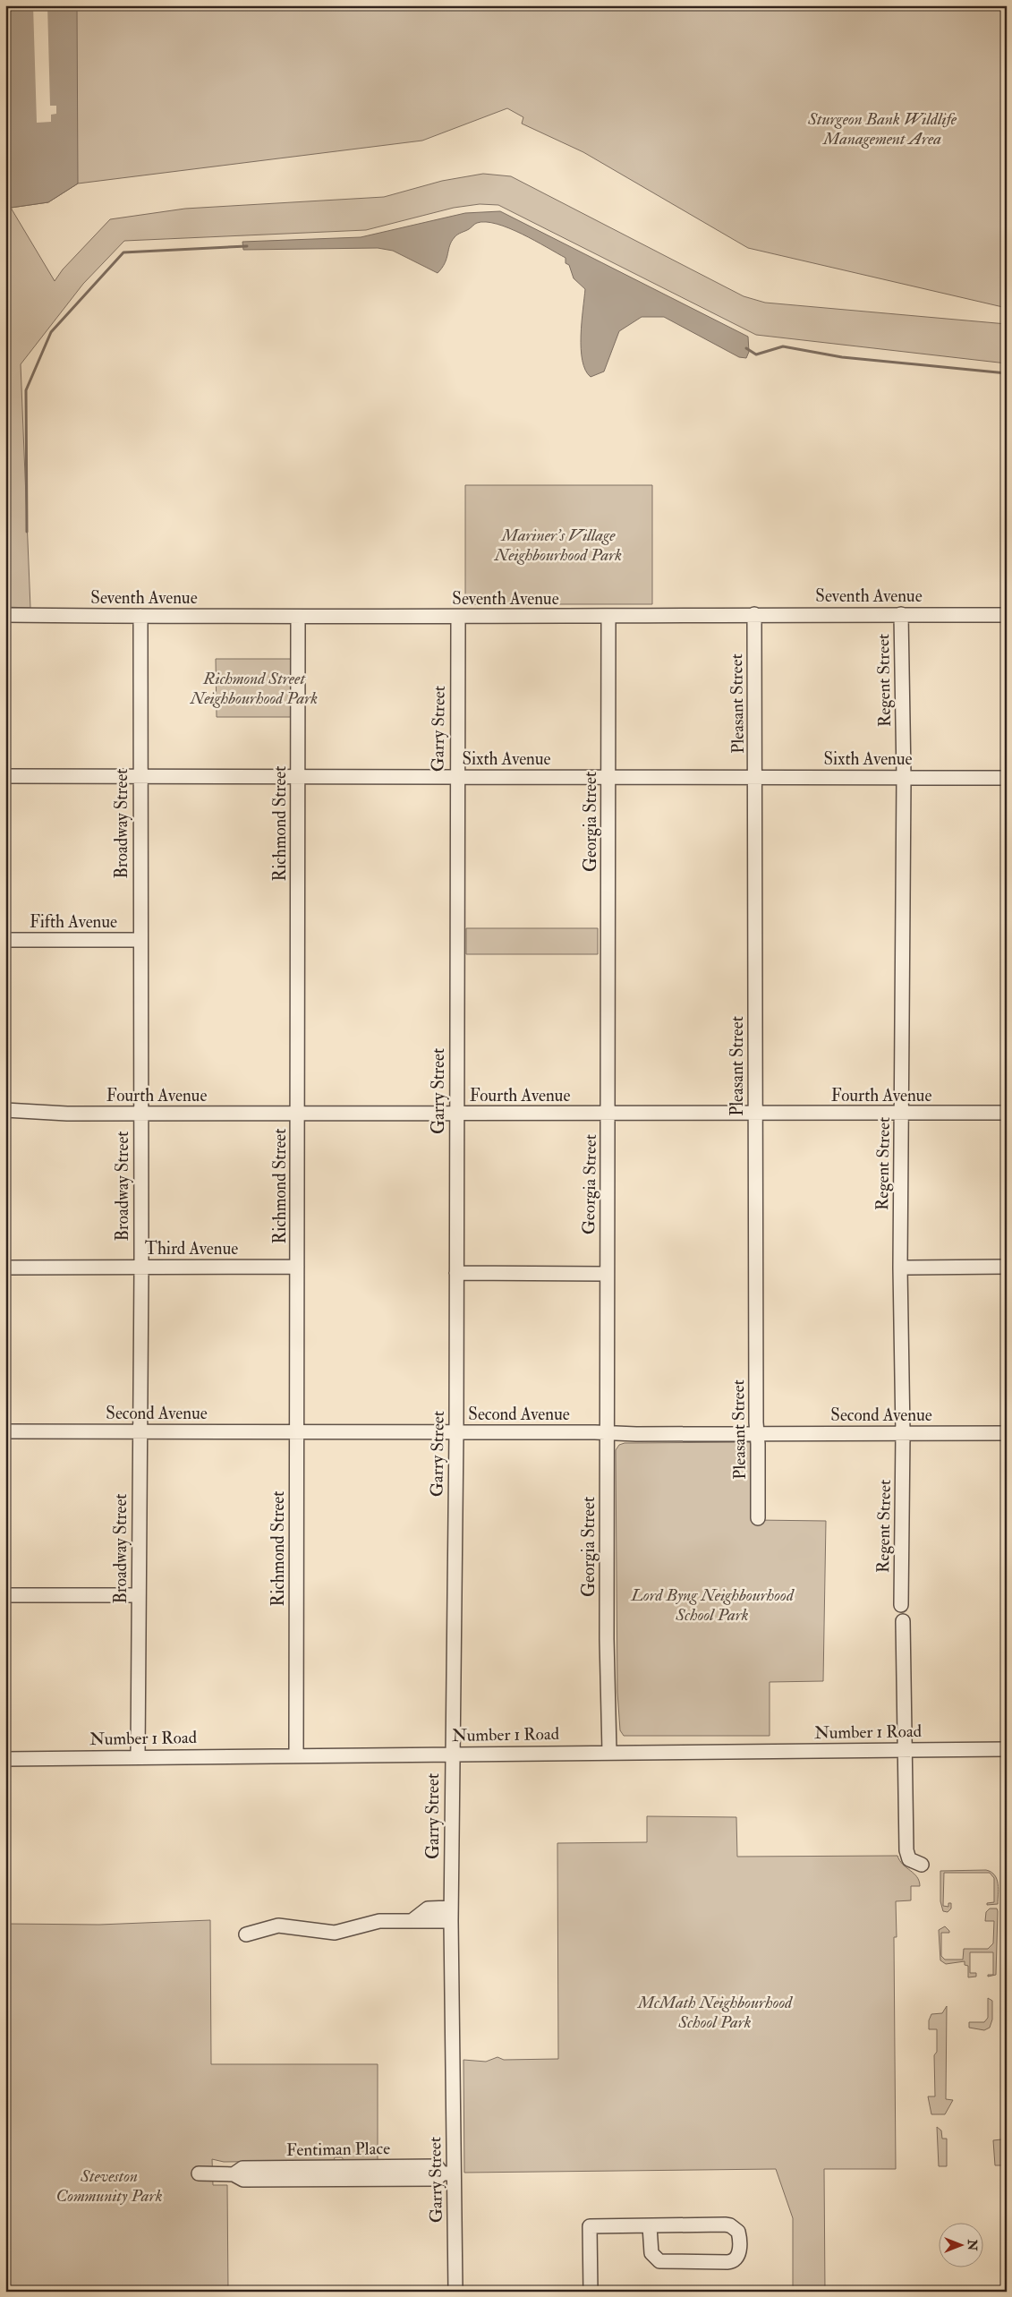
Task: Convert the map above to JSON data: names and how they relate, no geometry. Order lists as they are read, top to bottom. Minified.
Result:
{"streets":{"street":["Seventh Avenue","Regent Street","Pleasant Street","Garry Street","Sixth Avenue","Georgia Street","Broadway Street","Richmond Street","Fifth Avenue","Fourth Avenue","Third Avenue","Second Avenue","Number 1 Road","Fentiman Place"]},"crossings":[["Seventh Avenue","Regent Street"],["Seventh Avenue","Pleasant Street"],["Seventh Avenue","Garry Street"],["Seventh Avenue","Georgia Street"],["Seventh Avenue","Broadway Street"],["Seventh Avenue","Richmond Street"],["Regent Street","Sixth Avenue"],["Regent Street","Fourth Avenue"],["Regent Street","Second Avenue"],["Pleasant Street","Sixth Avenue"],["Pleasant Street","Fourth Avenue"],["Pleasant Street","Second Avenue"],["Garry Street","Sixth Avenue"],["Garry Street","Fourth Avenue"],["Garry Street","Second Avenue"],["Garry Street","Number 1 Road"],["Garry Street","Fentiman Place"],["Sixth Avenue","Georgia Street"],["Sixth Avenue","Broadway Street"],["Sixth Avenue","Richmond Street"],["Georgia Street","Fourth Avenue"],["Georgia Street","Second Avenue"],["Georgia Street","Number 1 Road"],["Broadway Street","Fifth Avenue"],["Broadway Street","Fourth Avenue"],["Broadway Street","Third Avenue"],["Broadway Street","Second Avenue"],["Broadway Street","Number 1 Road"],["Richmond Street","Fourth Avenue"],["Richmond Street","Third Avenue"],["Richmond Street","Second Avenue"],["Richmond Street","Number 1 Road"]],"parks":["Sturgeon Bank Wildlife Management Area","Mariner's Village Neighbourhood Park","Richmond Street Neighbourhood Park","Lord Byng Neighbourhood School Park","McMath Neighbourhood School Park","Steveston Community Park"],"north":"right"}
